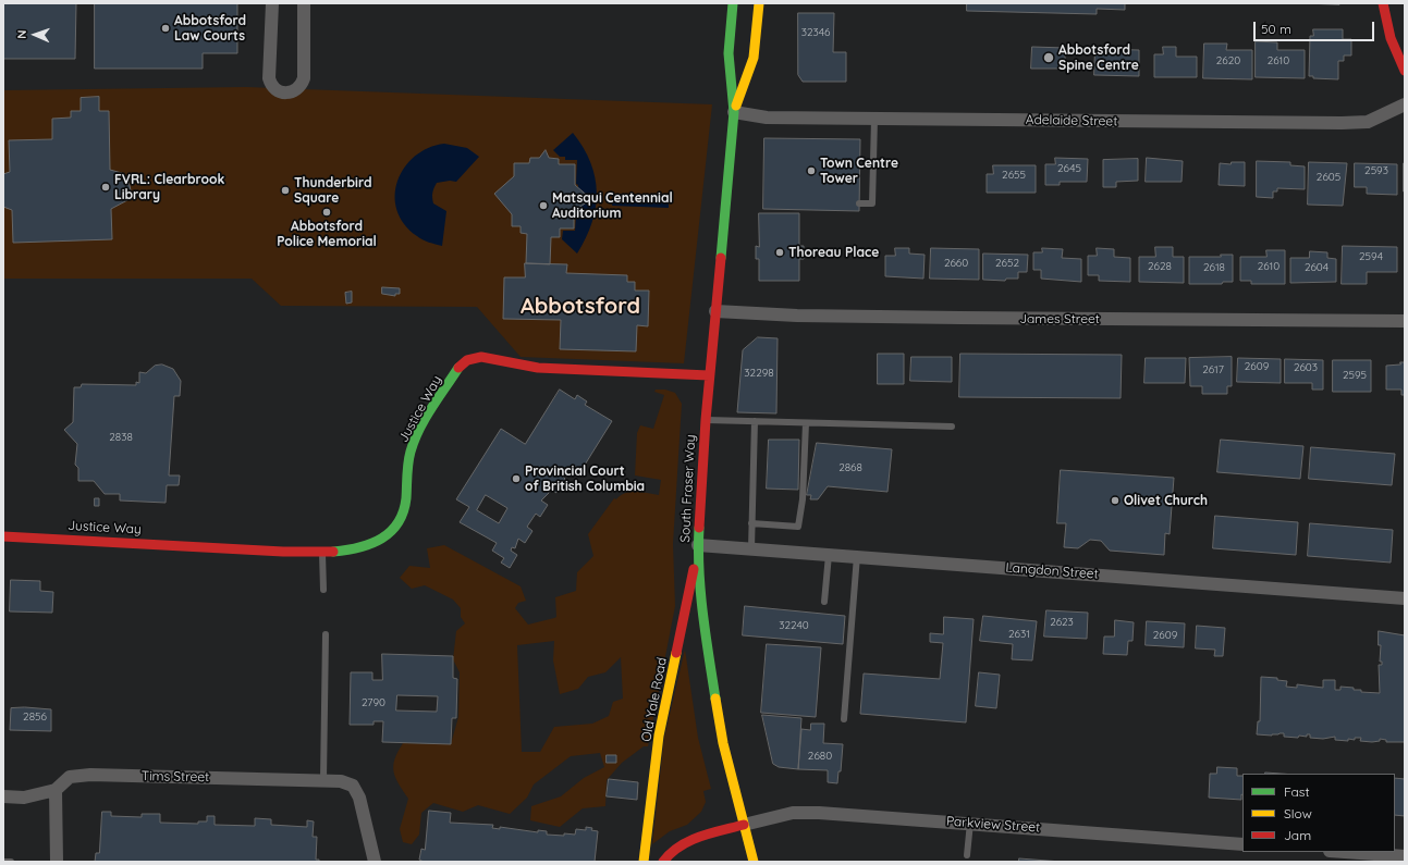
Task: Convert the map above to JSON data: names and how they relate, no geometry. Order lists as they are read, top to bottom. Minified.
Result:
{"streets":{"main road":["Justice Way","South Fraser Way","Old Yale Road"],"street":["Adelaide Street","James Street","Langdon Street","Tims Street","Parkview Street"]},"crossings":[["Adelaide Street","South Fraser Way"],["James Street","South Fraser Way"],["Justice Way","South Fraser Way"],["South Fraser Way","Langdon Street"],["South Fraser Way","Old Yale Road"],["South Fraser Way","Parkview Street"],["Langdon Street","Old Yale Road"]],"districts":["Abbotsford"],"places":["Abbotsford Law Courts","Abbotsford Spine Centre","Town Centre Tower","FVRL: Clearbrook Library","Thunderbird Square","Matsqui Centennial Auditorium","Abbotsford Police Memorial","Thoreau Place","Provincial Court of British Columbia","Olivet Church"],"house_numbers":["32346","2620","2610","2645","2593","2655","2605","2594","2660","2652","2628","2610","2618","2604","2609","2603","2617","32298","2595","2838","2868","2623","32240","2631","2609","2790","2856","2680"],"legend":["Fast","Slow","Jam"],"scale_bar":"50 m","north":"left"}
